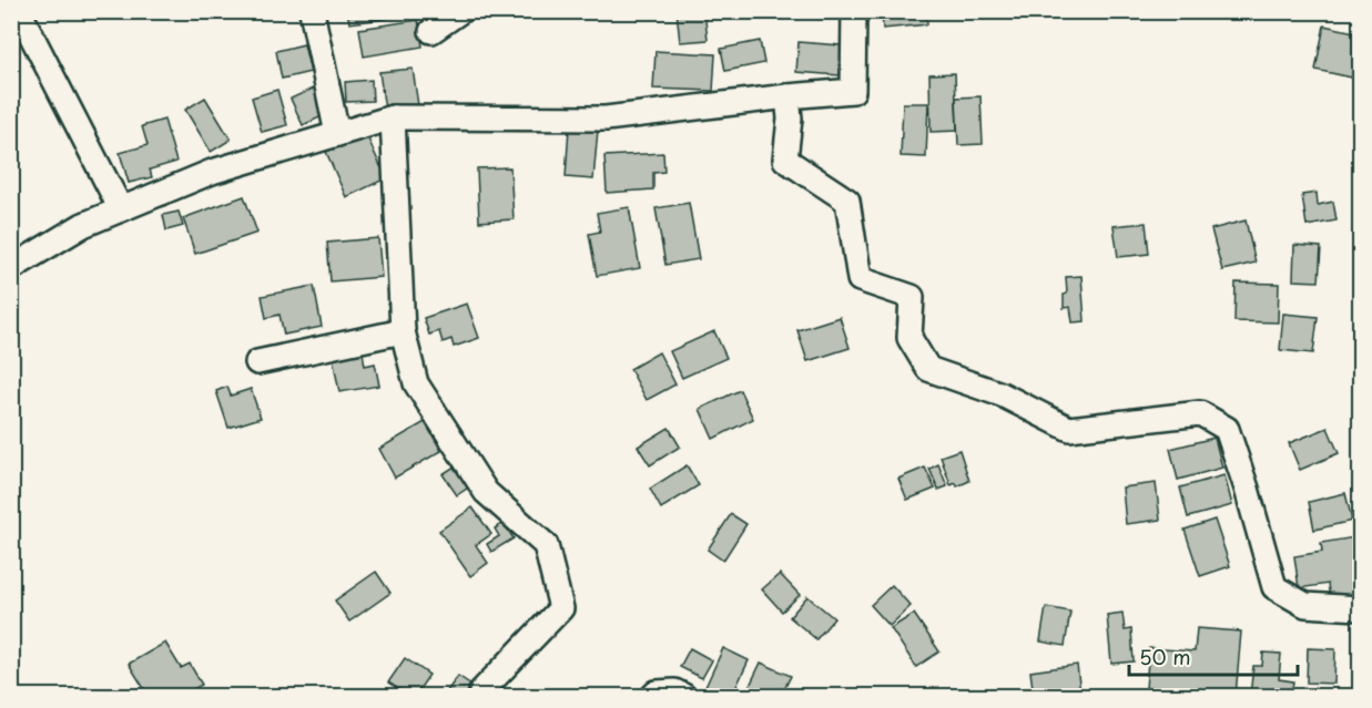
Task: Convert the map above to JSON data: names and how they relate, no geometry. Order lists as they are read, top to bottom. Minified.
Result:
{"scale_bar":"50 m"}
